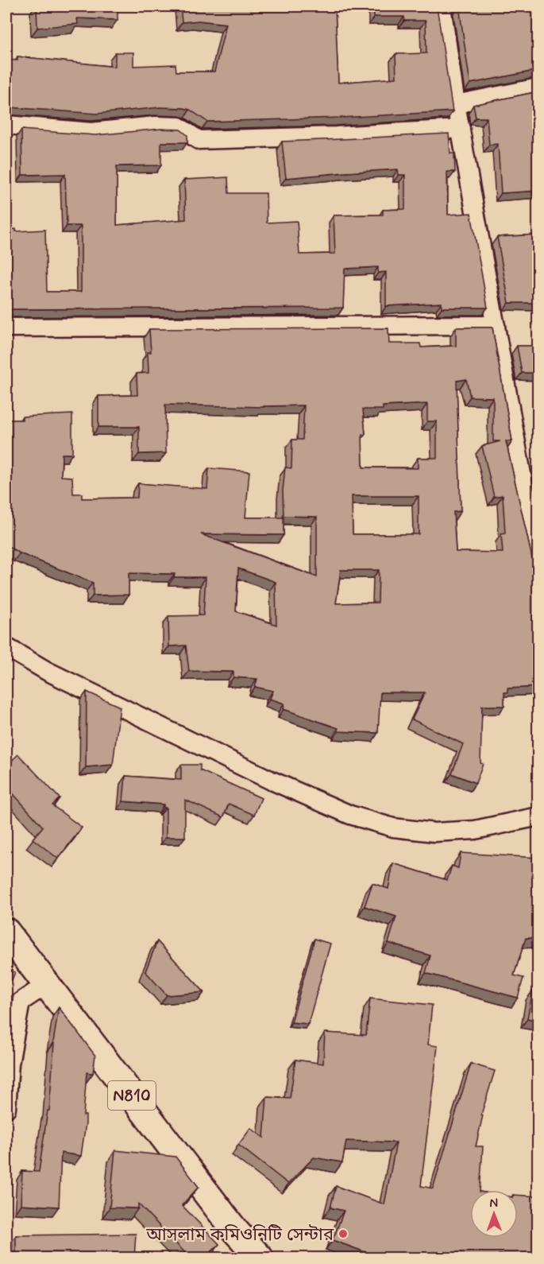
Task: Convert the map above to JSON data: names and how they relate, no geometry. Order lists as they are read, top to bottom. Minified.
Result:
{"streets":{"highway":["N810"]},"places":["আসলাম কমিওনিটি সেন্টার"],"north":"top"}
